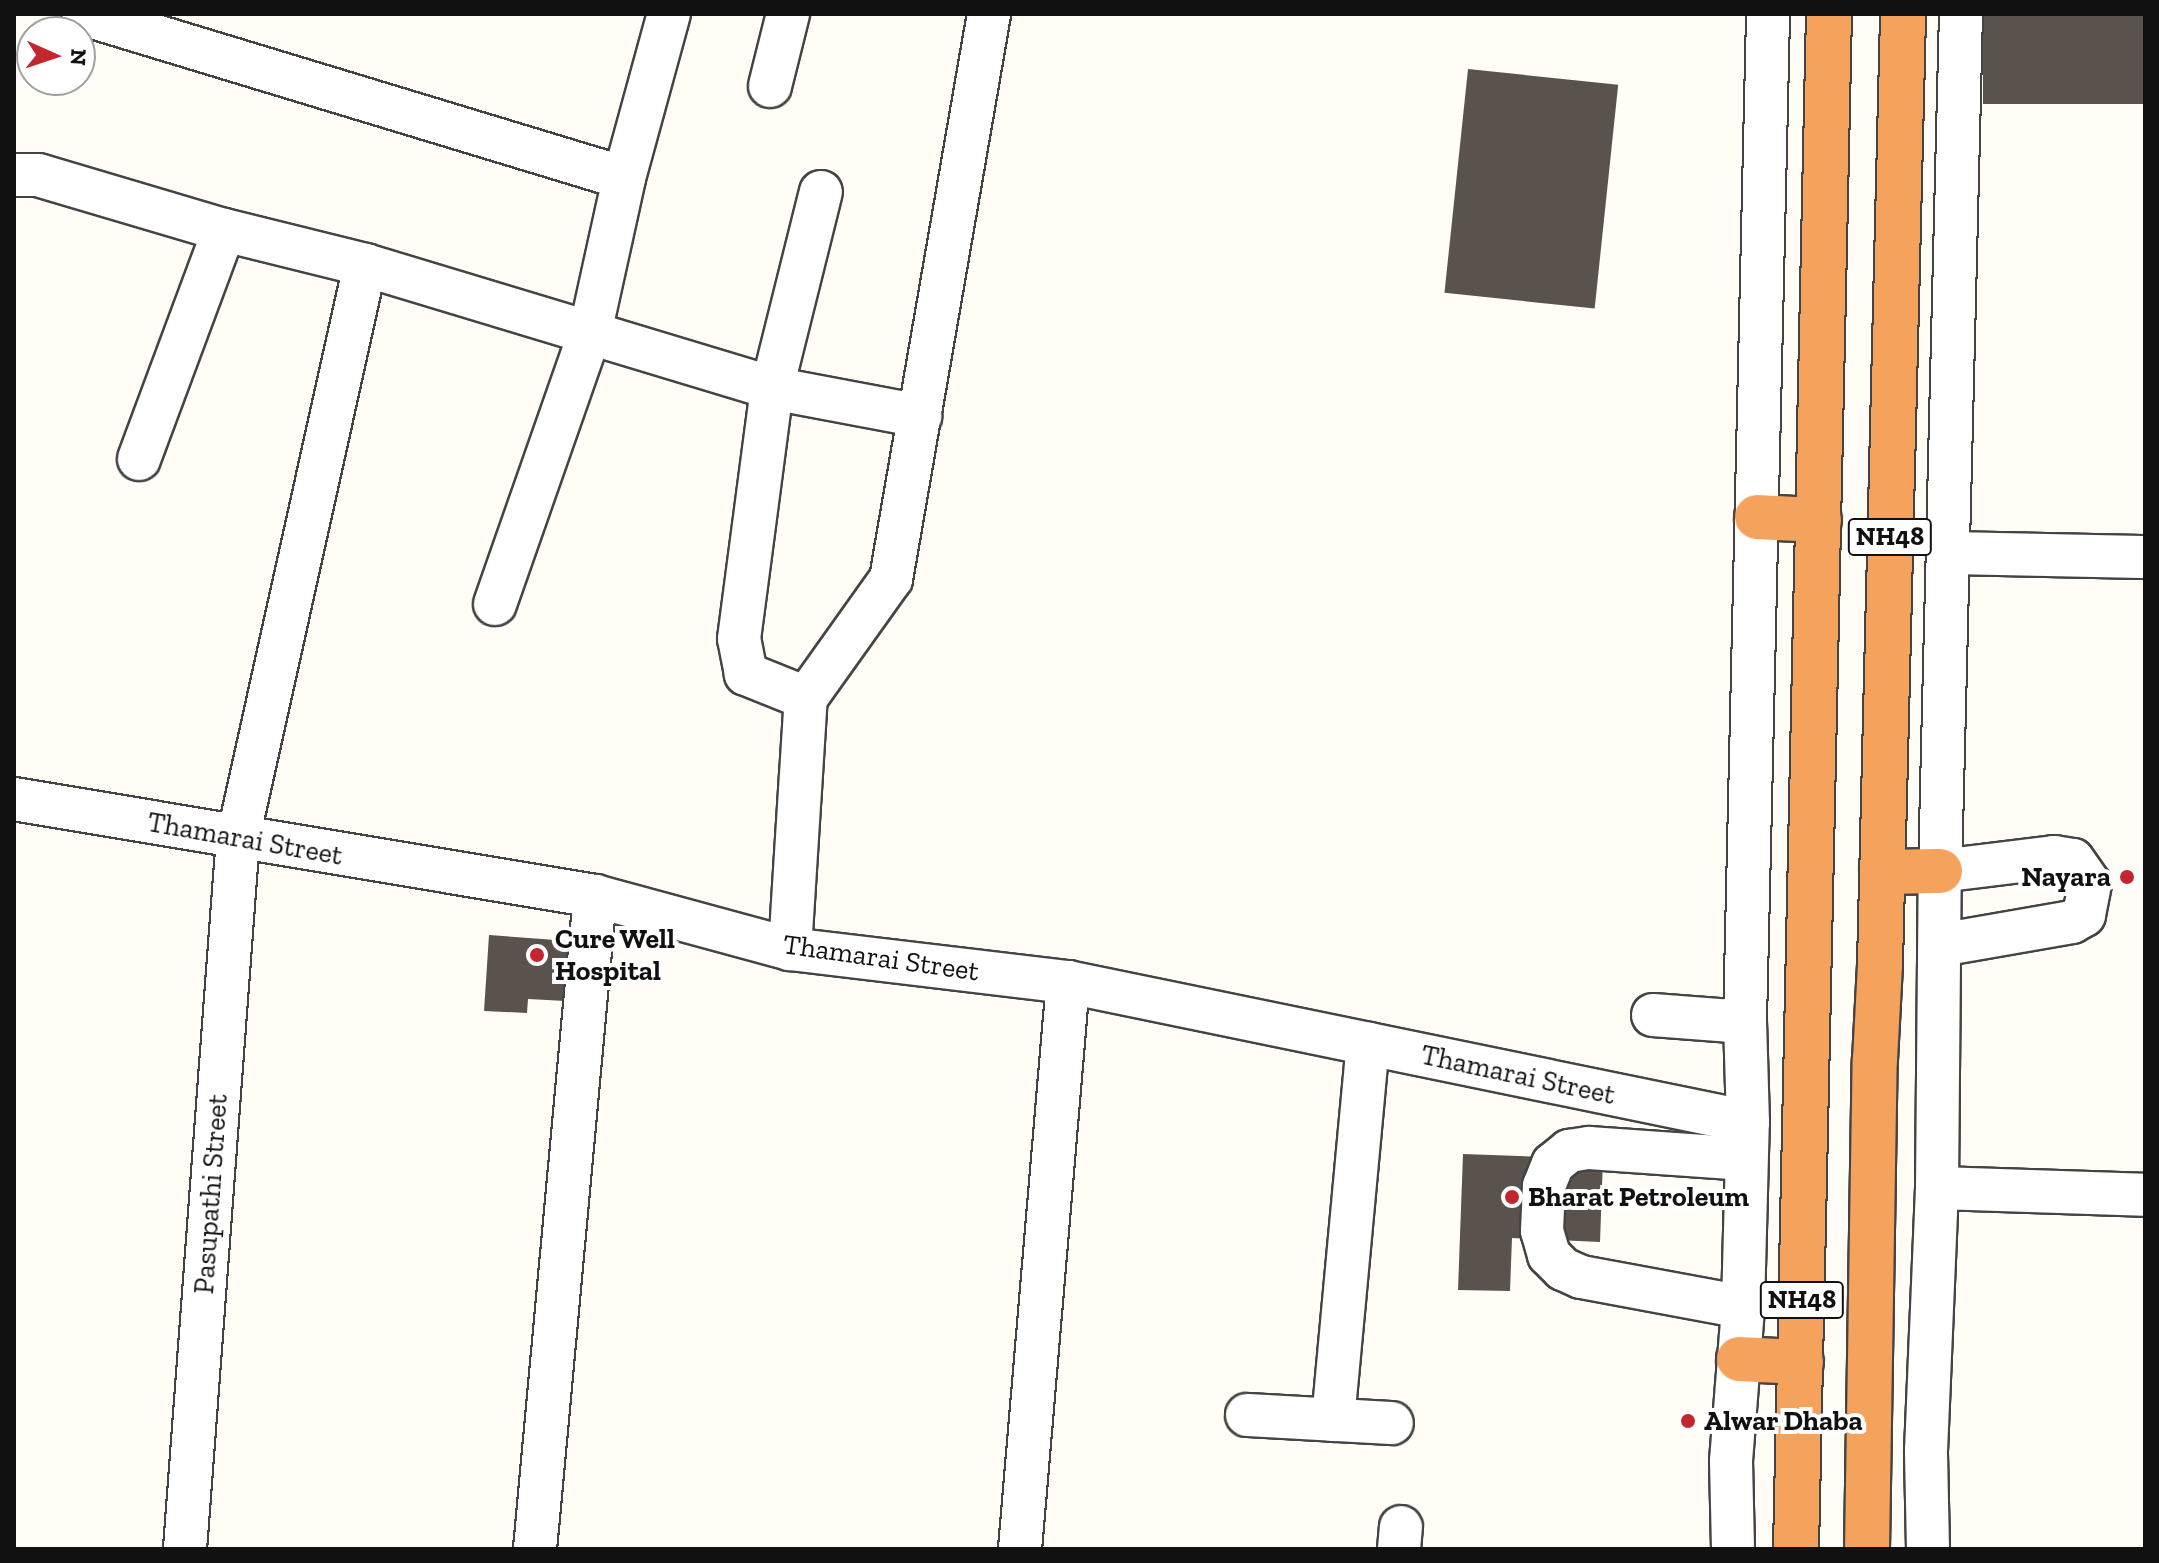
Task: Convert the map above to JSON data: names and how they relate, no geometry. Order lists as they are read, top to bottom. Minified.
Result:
{"streets":{"highway":["NH48"],"street":["Thamarai Street","Pasupathi Street"]},"crossings":[["Thamarai Street","Pasupathi Street"]],"places":["Nayara","Cure Well Hospital","Bharat Petroleum","Alwar Dhaba"],"north":"right"}
